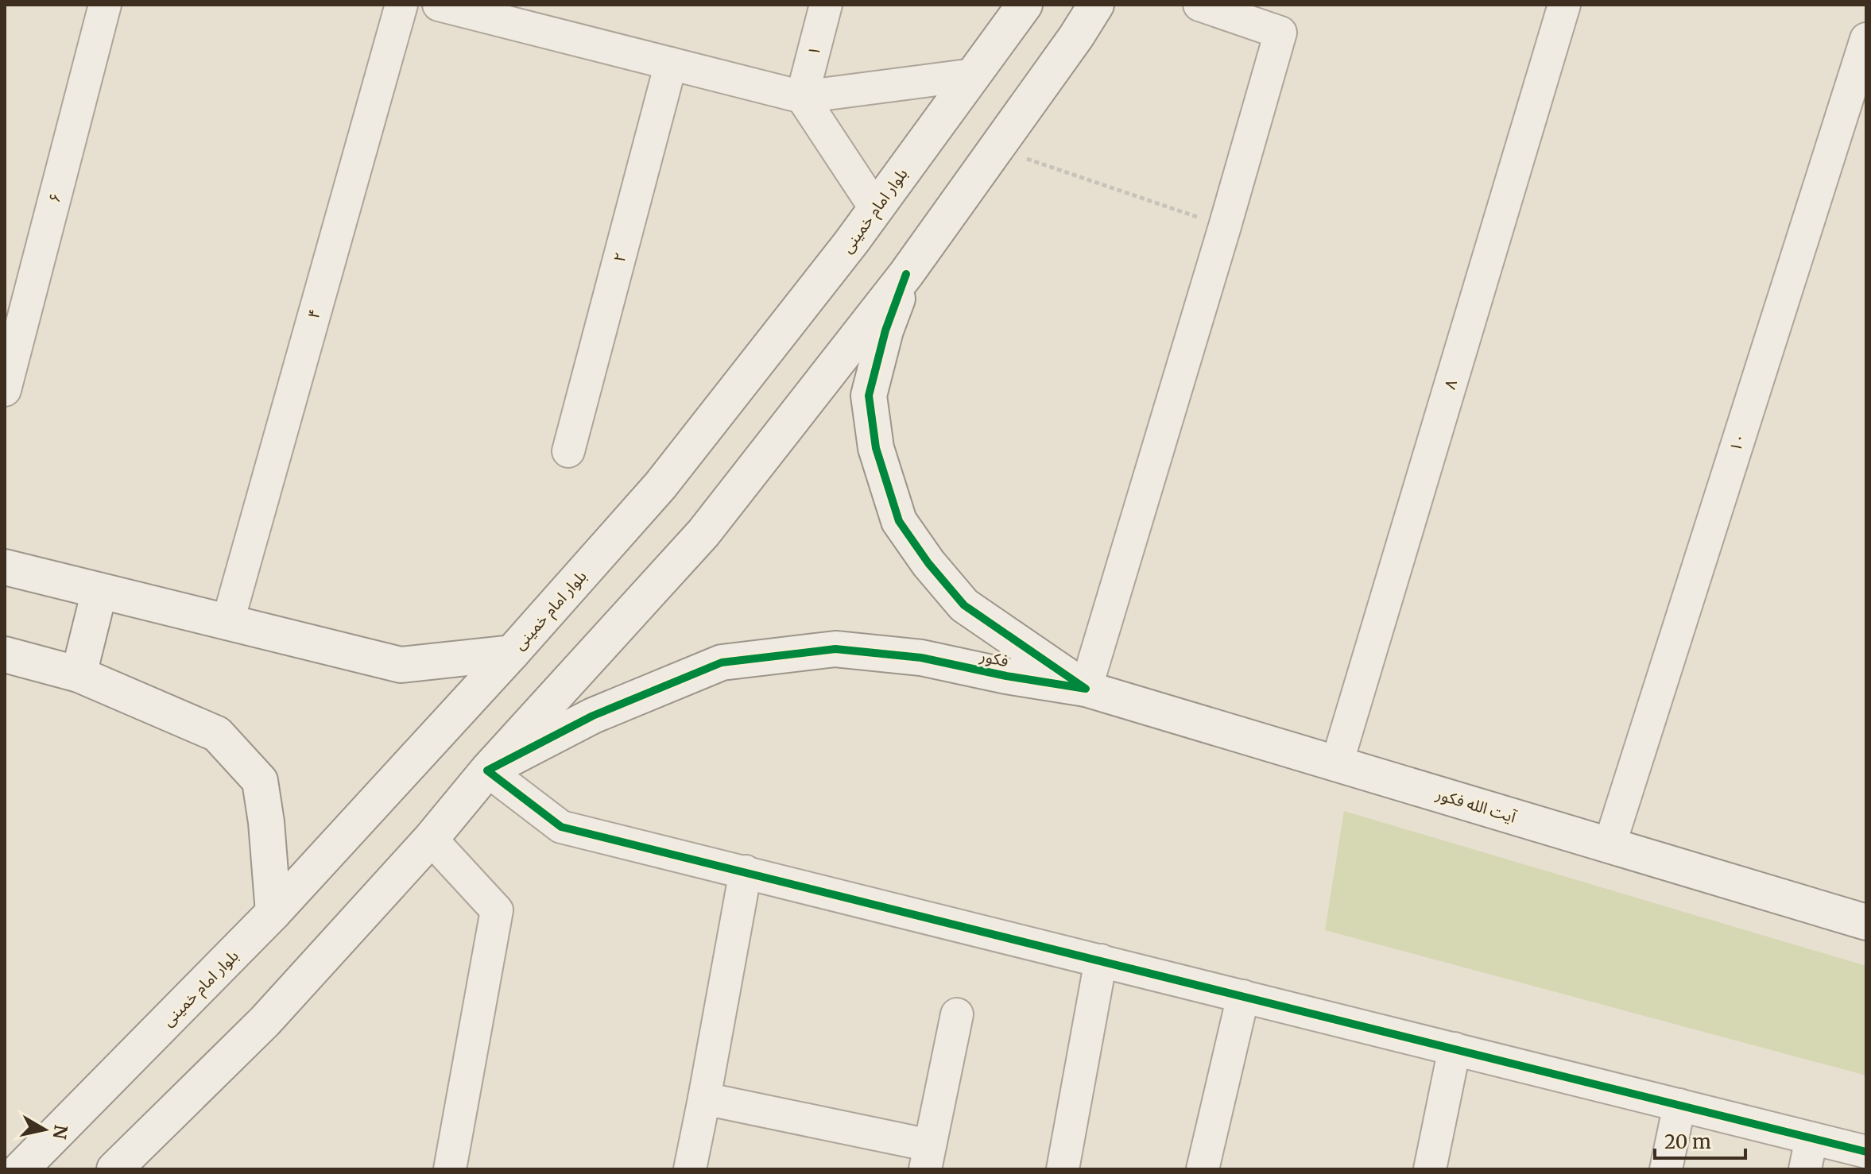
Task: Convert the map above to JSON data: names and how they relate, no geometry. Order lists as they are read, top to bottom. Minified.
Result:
{"streets":{"main road":["بلوار امام خمینی","فکور","آیت الله فکور"],"street":["۱","۶","۲","۴","۸","۱۰"]},"crossings":[["۸","آیت الله فکور"],["۱۰","آیت الله فکور"],["فکور","آیت الله فکور"]],"scale_bar":"20 m","north":"right"}
